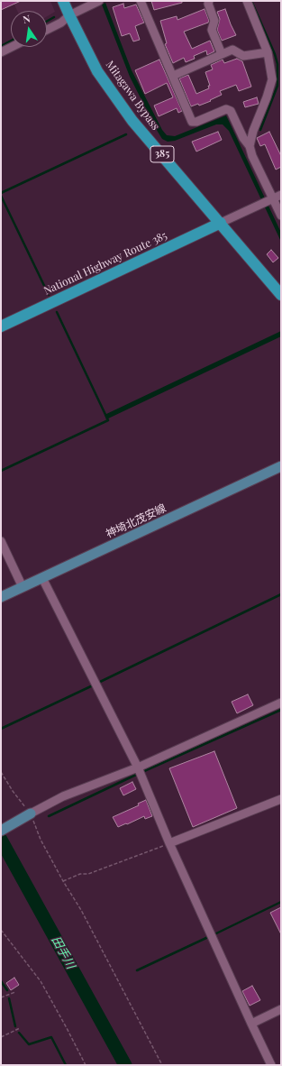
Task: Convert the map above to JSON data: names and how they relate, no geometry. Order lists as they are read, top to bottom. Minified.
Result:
{"streets":{"highway":["Mitagawa Bypass","385","National Highway Route 385"],"main road":["神埼北茂安線"]},"crossings":[["Mitagawa Bypass","National Highway Route 385"]],"water":["田手川"],"north":"top"}
